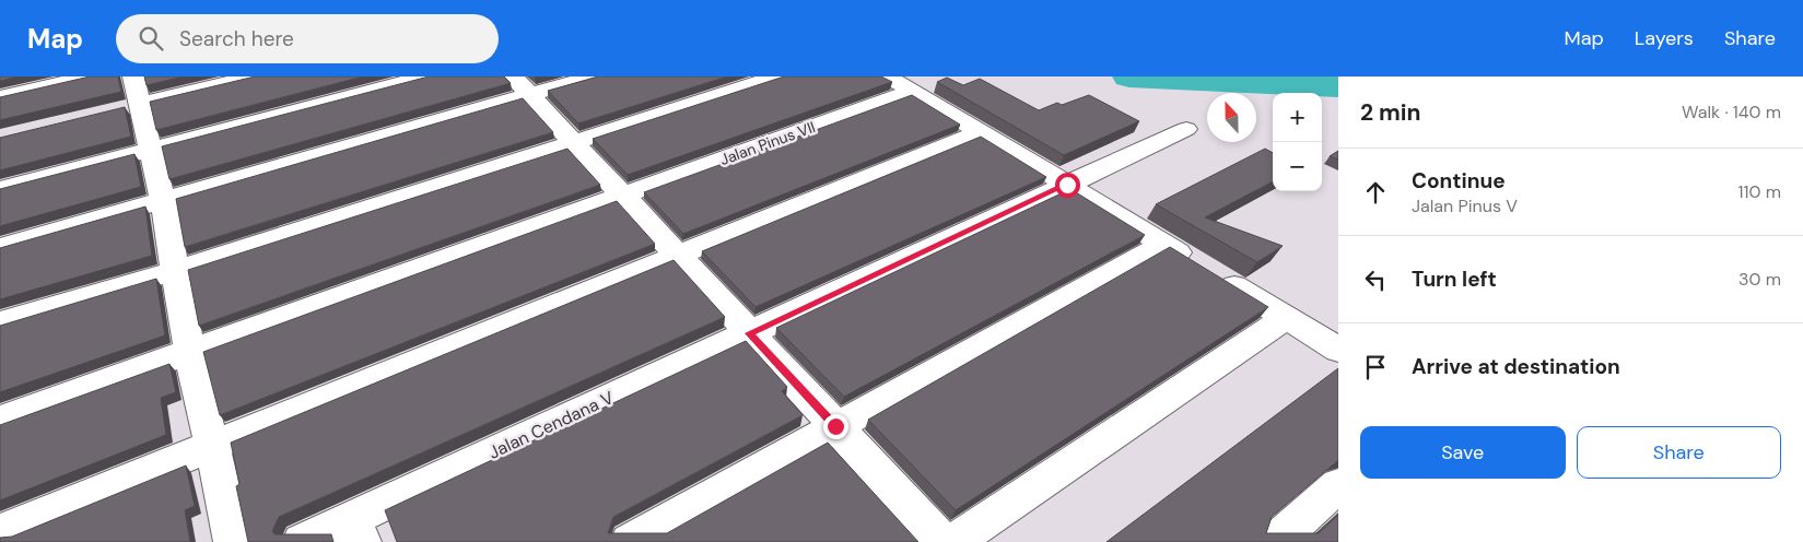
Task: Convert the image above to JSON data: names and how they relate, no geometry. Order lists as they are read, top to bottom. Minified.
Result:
{"streets":{"street":["Jalan Pinus VII","Jalan Cendana V"]},"north":"top","page":{"header":"Map","search":"Search here","nav":["Map","Layers","Share"],"heading":["2 min","Walk · 140 m"],"map_buttons":["+","−"],"list":[["Continue","Jalan Pinus V","110 m"],["Turn left","30 m"],"Arrive at destination"],"buttons":["Save","Share"]}}
